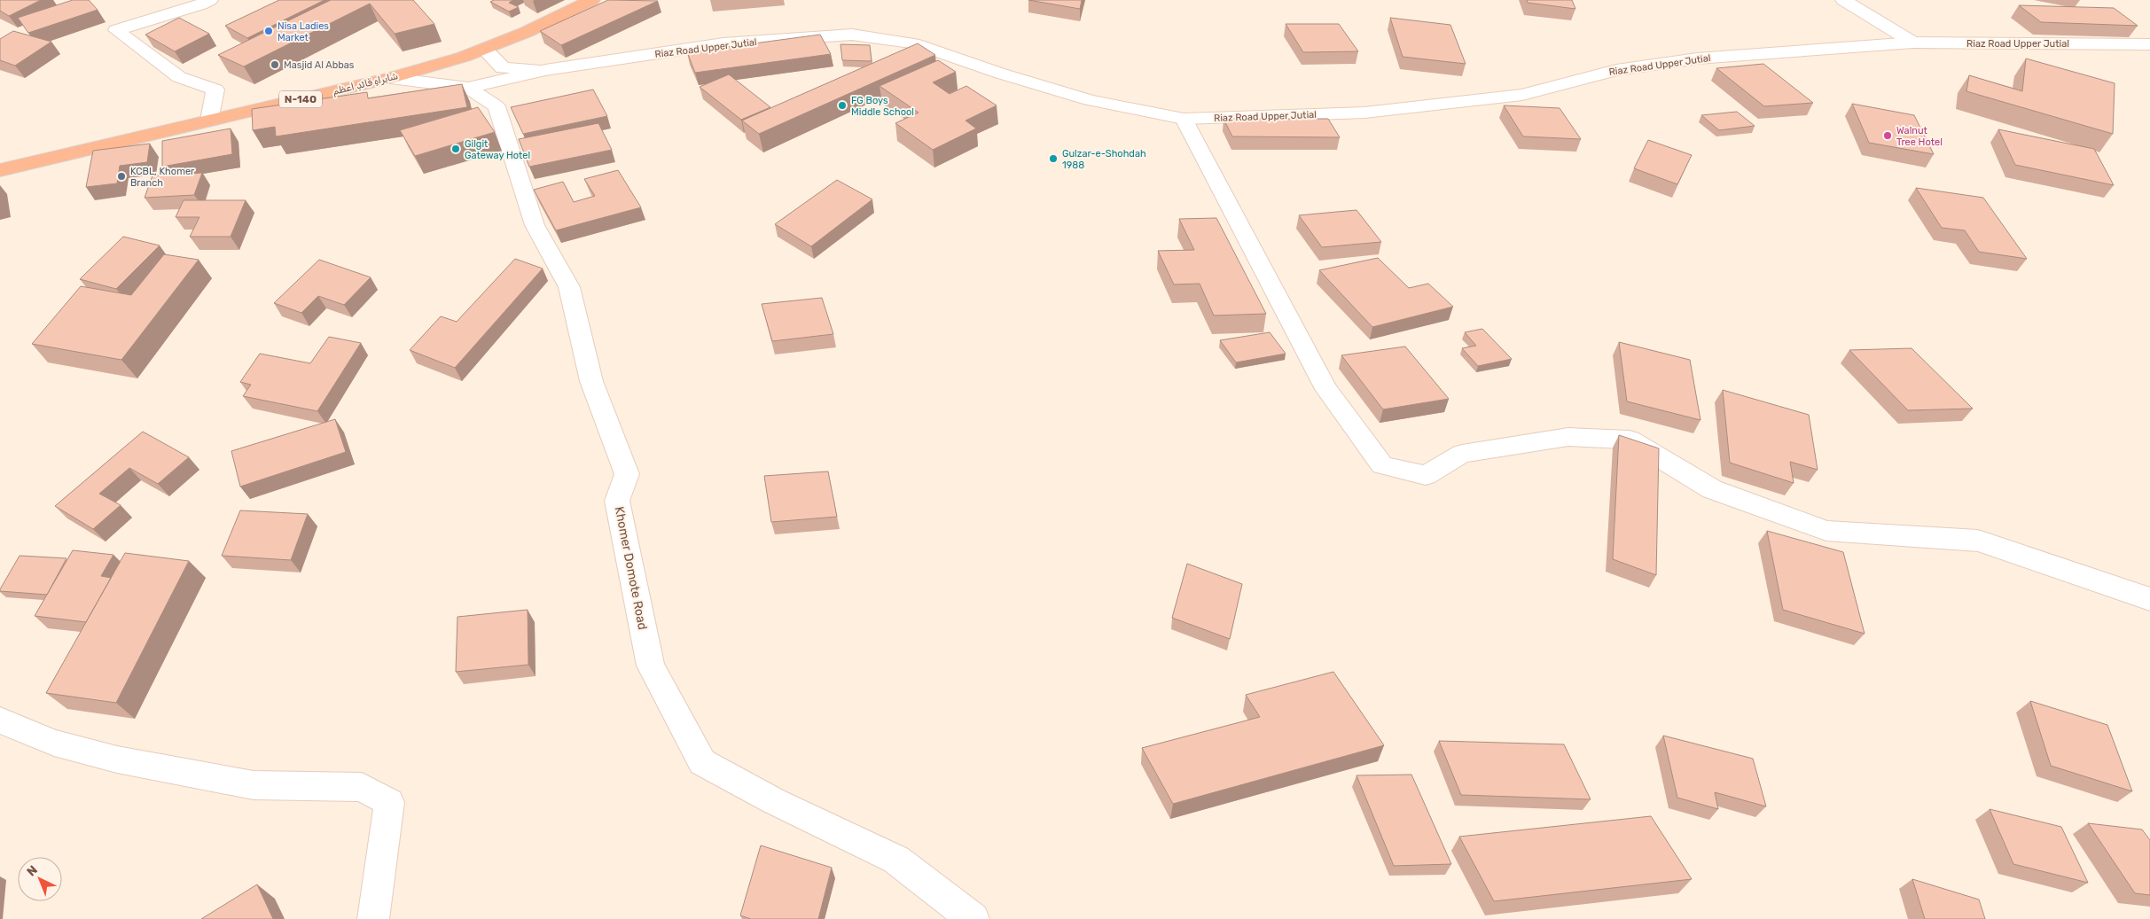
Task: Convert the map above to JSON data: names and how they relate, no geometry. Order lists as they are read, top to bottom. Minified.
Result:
{"streets":{"highway":["شاہراہِ قائدِ اعظم","N-140"],"street":["Riaz Road Upper Jutial","Khomer Domote Road"]},"crossings":[["Riaz Road Upper Jutial","شاہراہِ قائدِ اعظم"],["Riaz Road Upper Jutial","Khomer Domote Road"]],"places":["Nisa Ladies Market","Masjid Al Abbas","FG Boys Middle School","Walnut Tree Hotel","Gilgit Gateway Hotel","Gulzar-e-Shohdah 1988","KCBL, Khomer Branch"],"north":"top left"}
